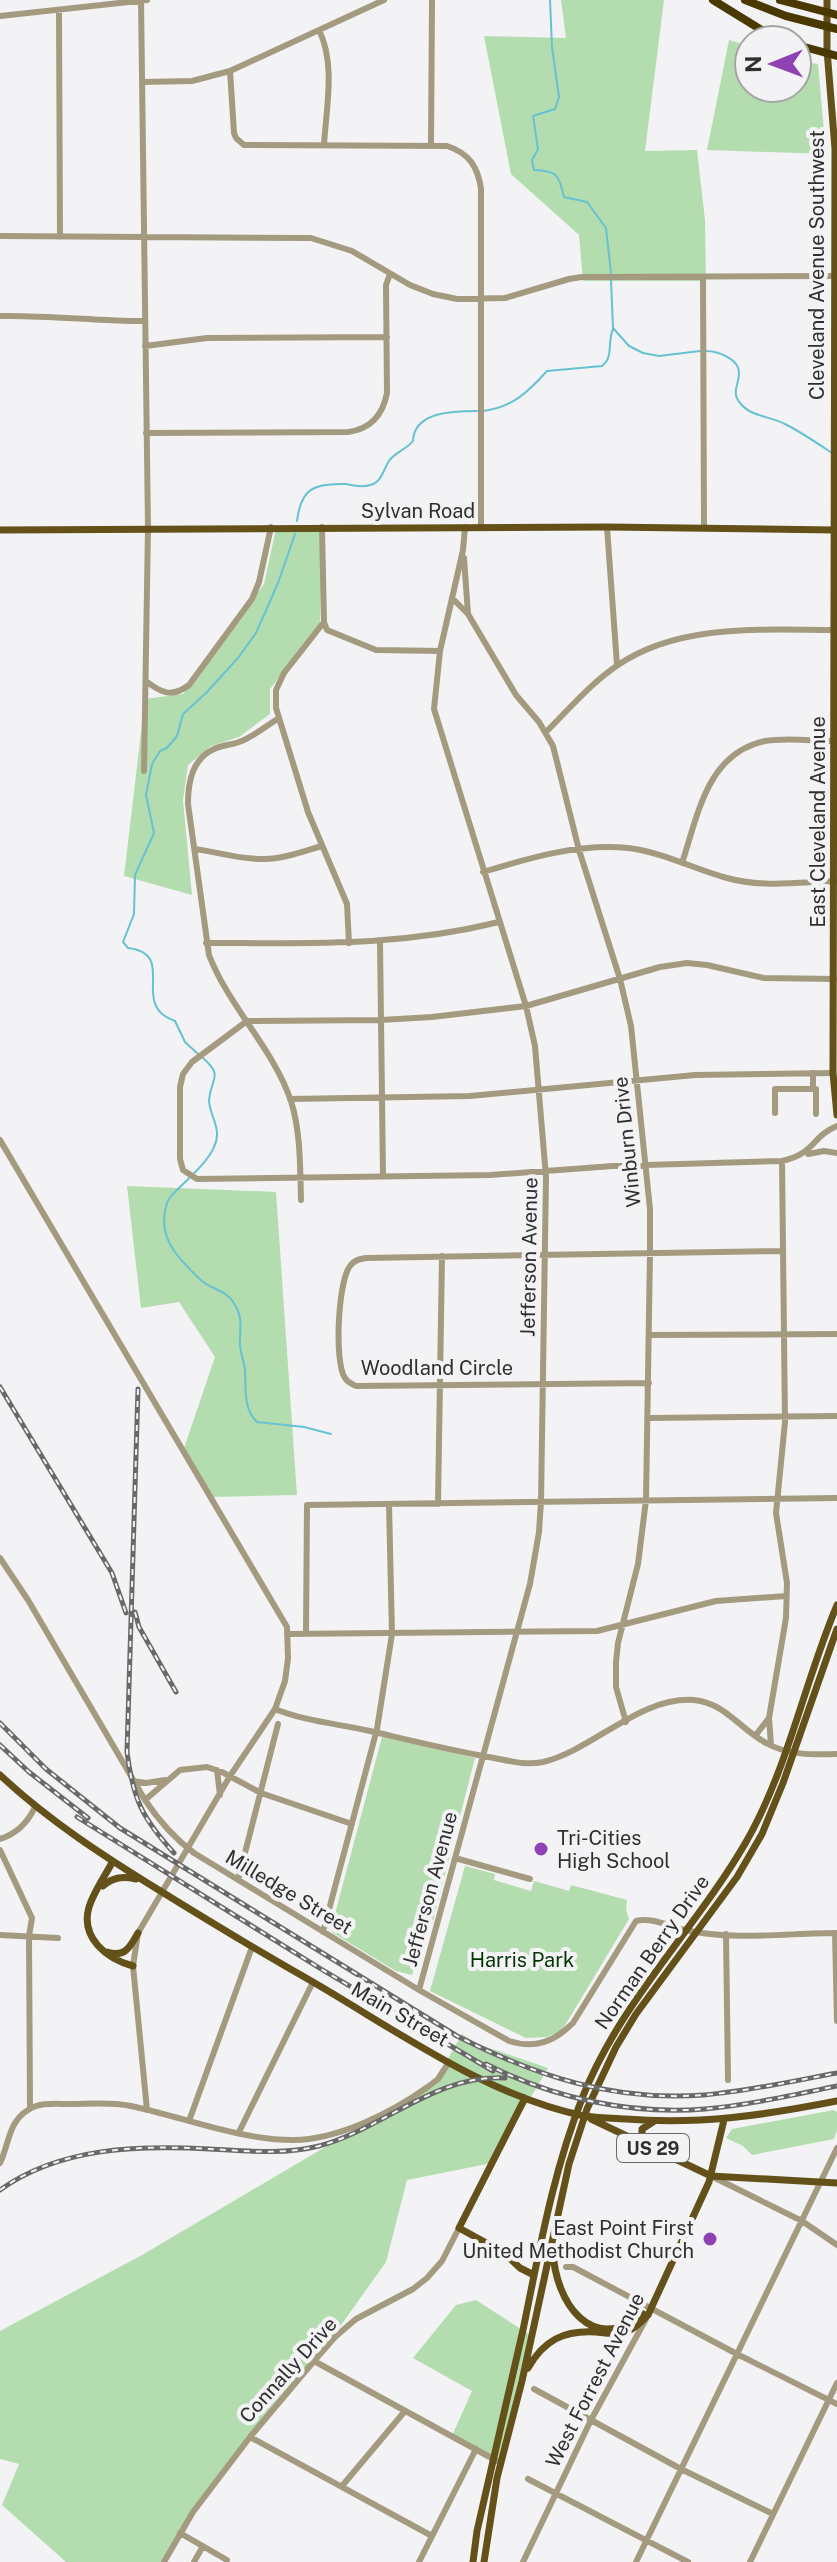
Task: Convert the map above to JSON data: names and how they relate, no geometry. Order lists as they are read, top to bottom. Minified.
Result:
{"streets":{"main road":["Cleveland Avenue Southwest","Sylvan Road","East Cleveland Avenue","Norman Berry Drive","Main Street","US 29","Connally Drive","West Forrest Avenue"],"street":["Winburn Drive","Jefferson Avenue","Woodland Circle","Milledge Street"]},"crossings":[["Cleveland Avenue Southwest","Sylvan Road"],["Cleveland Avenue Southwest","East Cleveland Avenue"],["Sylvan Road","East Cleveland Avenue"],["Sylvan Road","Jefferson Avenue"],["Winburn Drive","Jefferson Avenue"],["Winburn Drive","Woodland Circle"],["Jefferson Avenue","Woodland Circle"],["Jefferson Avenue","Milledge Street"],["Milledge Street","Norman Berry Drive"],["Main Street","US 29"],["Main Street","Connally Drive"],["US 29","West Forrest Avenue"]],"parks":["Harris Park"],"places":["Tri-Cities High School","East Point First United Methodist Church"],"north":"left"}
